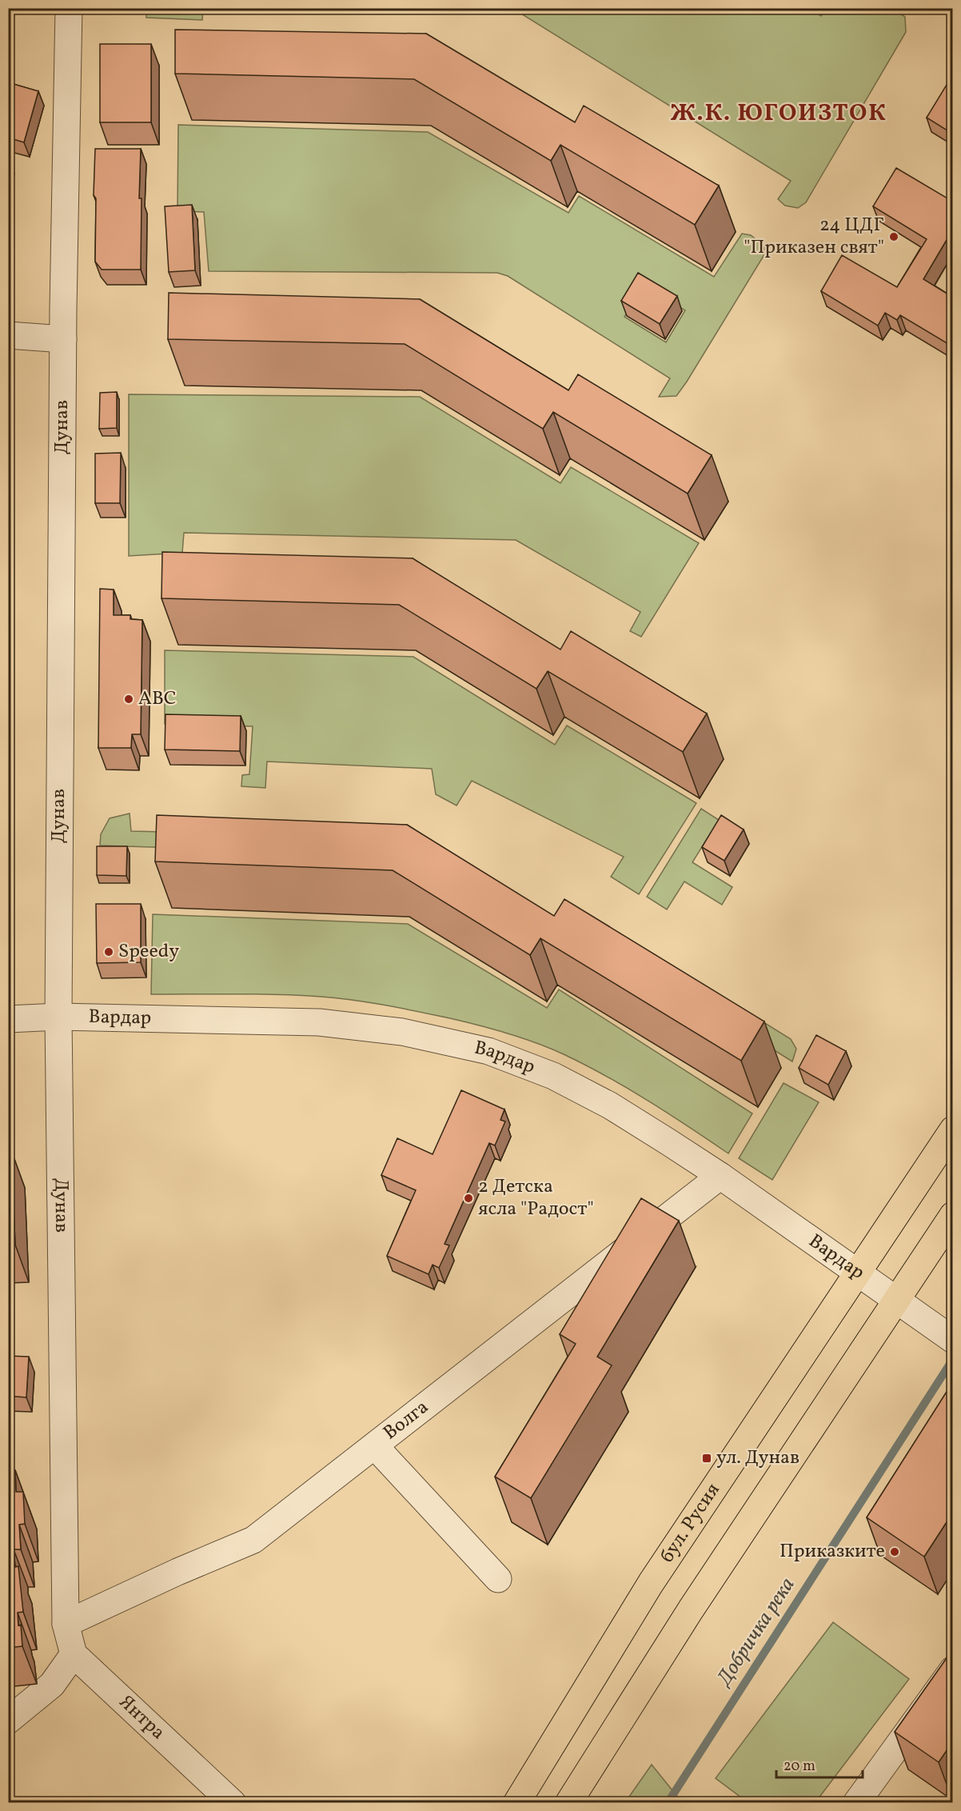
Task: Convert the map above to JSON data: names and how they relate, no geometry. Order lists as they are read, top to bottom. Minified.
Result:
{"streets":{"main road":["бул. Русия"],"street":["Дунав","Вардар","Волга","Янтра"]},"crossings":[["Дунав","Вардар"],["Дунав","Волга"],["Вардар","Волга"],["Вардар","бул. Русия"]],"districts":["Ж.К. ЮГОИЗТОК"],"water":["Добричка река"],"places":{"other":["24 ЦДГ \"Приказен свят\"","ABC","Speedy","2 Детска ясла \"Радост\"","Приказките"],"transit":["ул. Дунав"]},"scale_bar":"20 m"}
